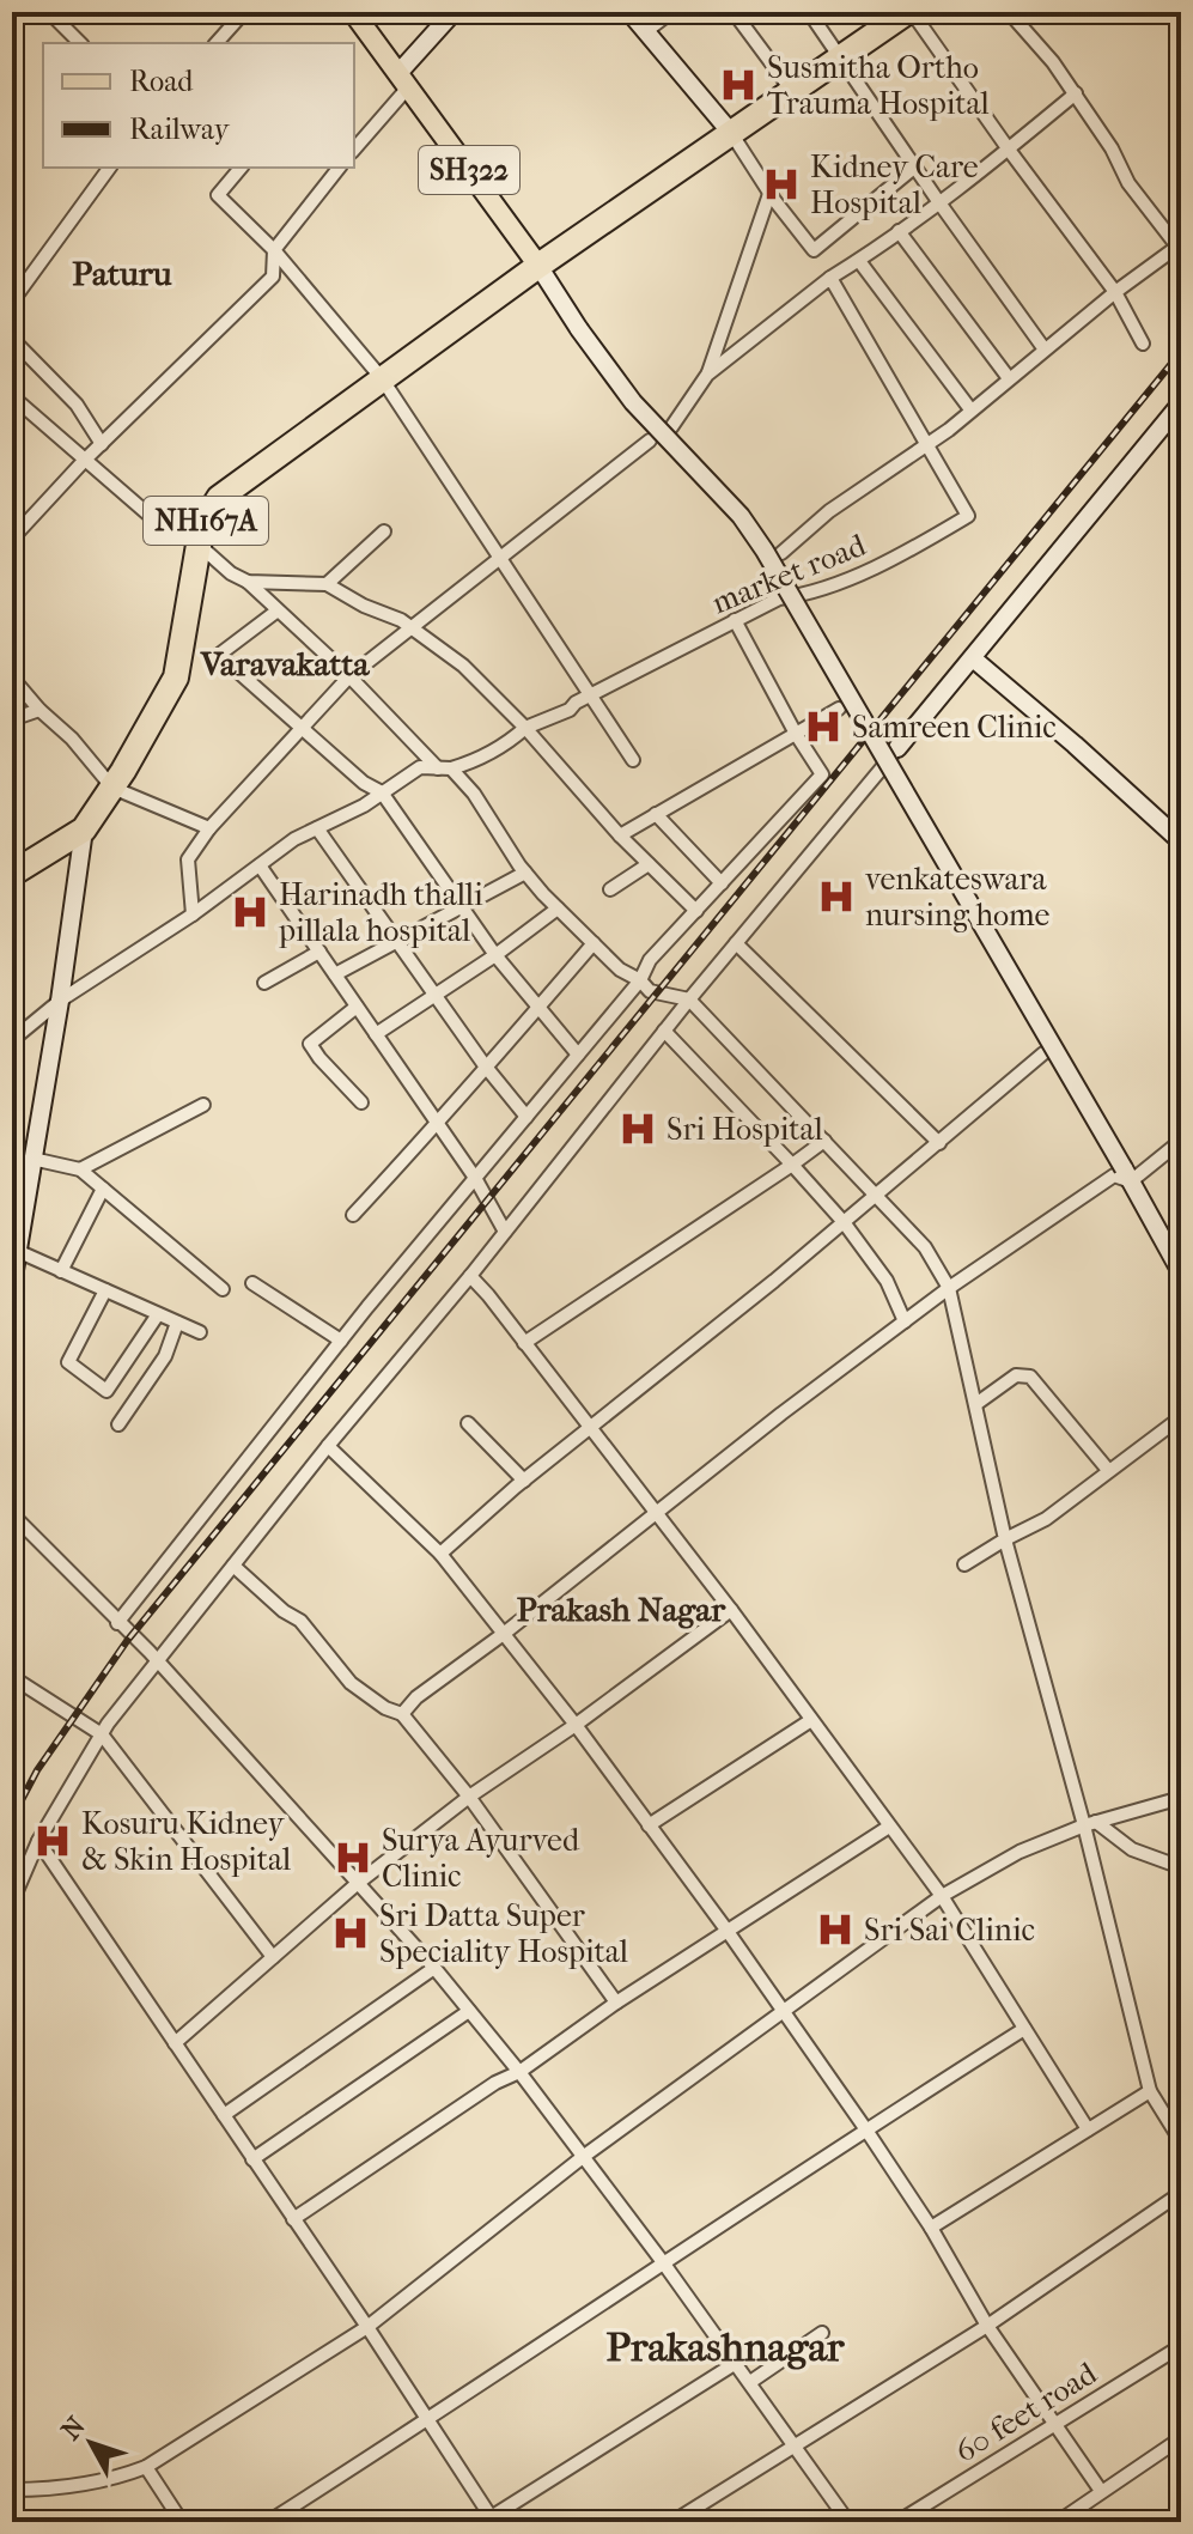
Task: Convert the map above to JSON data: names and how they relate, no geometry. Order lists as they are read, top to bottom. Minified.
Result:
{"streets":{"highway":["NH167A"],"main road":["SH322"],"street":["market road","60 feet road"]},"crossings":[["SH322","NH167A"]],"districts":["Paturu","Varavakatta","Prakash Nagar","Prakashnagar"],"places":{"hospital":["Susmitha Ortho Trauma Hospital","Kidney Care Hospital","Samreen Clinic","venkateswara nursing home","Harinadh thalli pillala hospital","Sri Hospital","Kosuru Kidney & Skin Hospital","Surya Ayurved Clinic","Sri Sai Clinic","Sri Datta Super Speciality Hospital"]},"legend":["Road","Railway"],"north":"top left"}
